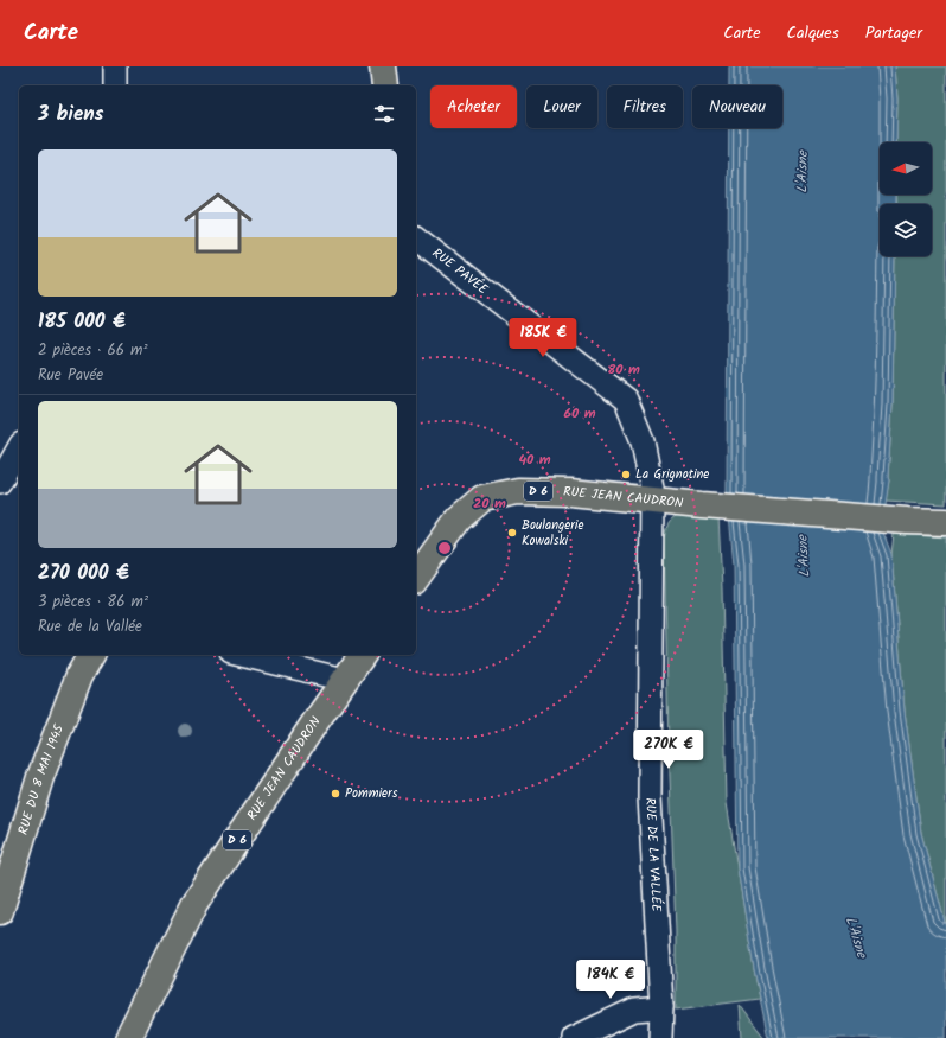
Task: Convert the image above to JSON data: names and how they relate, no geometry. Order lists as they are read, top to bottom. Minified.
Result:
{"streets":{"main road":["D 6","RUE JEAN CAUDRON","RUE DU 8 MAI 1945"],"street":["RUE PAVÉE","RUE DE LA VALLÉE"]},"crossings":[["RUE PAVÉE","RUE JEAN CAUDRON"],["RUE PAVÉE","RUE DE LA VALLÉE"],["RUE JEAN CAUDRON","RUE DE LA VALLÉE"]],"water":["L'Aisne"],"places":["La Grignotine","Boulangerie Kowalski","Pommiers"],"north":"left","page":{"header":"Carte","nav":["Carte","Calques","Partager"],"chip":["Acheter","Louer","Filtres","Nouveau"],"heading":"3 biens","list":[{"name":"185 000 €","note":"2 pièces · 66 m² · Rue Pavée"},{"name":"270 000 €","note":"3 pièces · 86 m² · Rue de la Vallée"}],"price":["185K €","270K €","184K €"]},"rings":["80 m","60 m","40 m","20 m"]}
